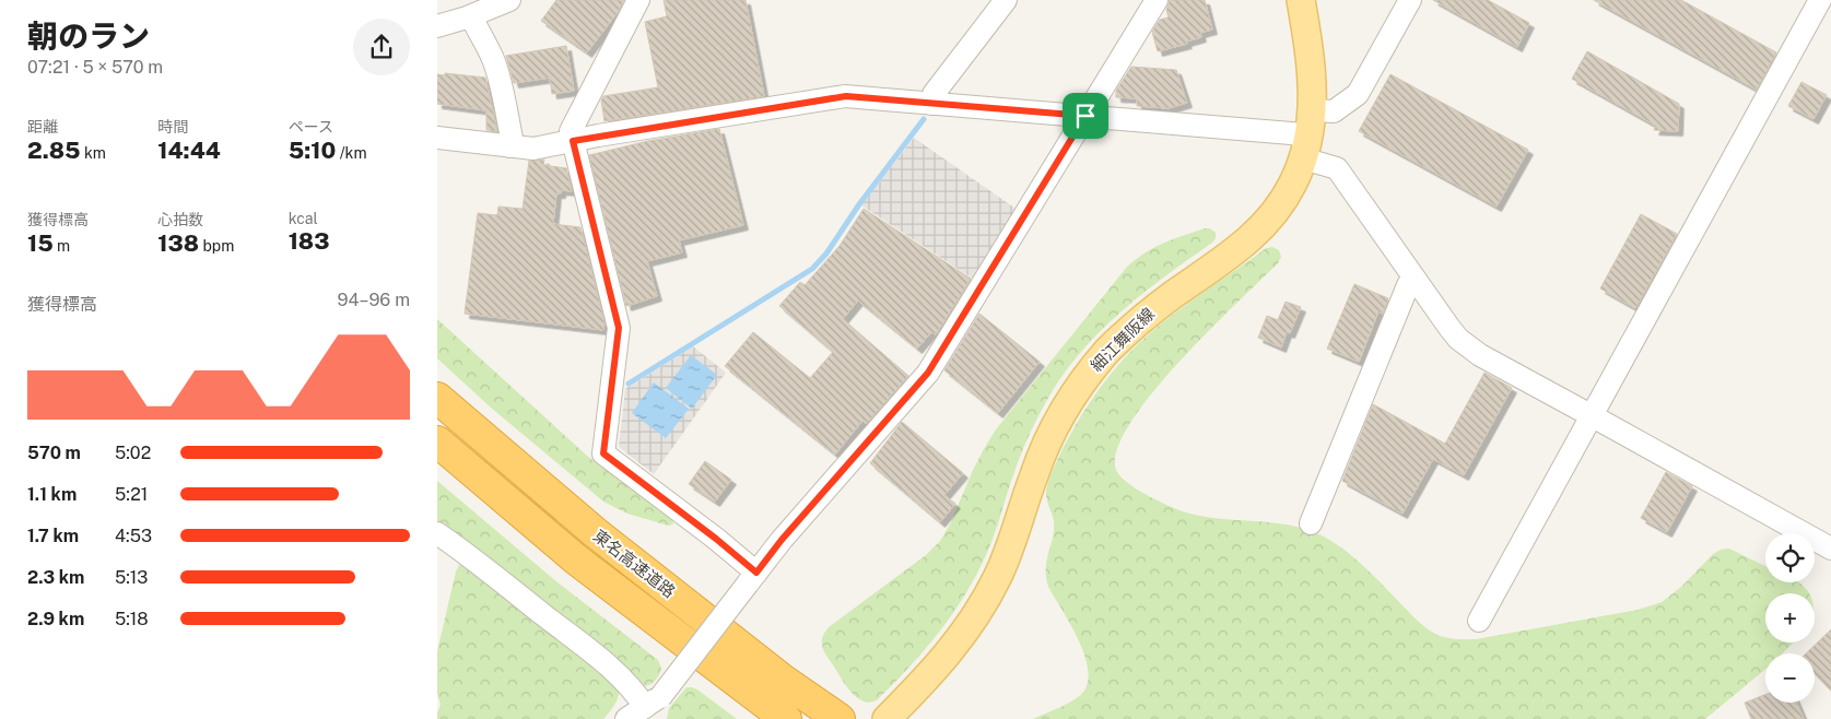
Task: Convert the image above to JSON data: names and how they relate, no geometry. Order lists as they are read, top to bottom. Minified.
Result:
{"streets":{"highway":["東名高速道路"],"main road":["細江舞阪線"]},"page":{"heading":["朝のラン","07:21 · 5 × 570 m"],"stats":[["距離","2.85 km"],["時間","14:44"],["ペース","5:10 /km"],["獲得標高","15 m"],["心拍数","138 bpm"],["kcal","183"]],"chart":["獲得標高","94–96 m"],"list":[{"name":"570 m","note":"5:02"},{"name":"1.1 km","note":"5:21"},{"name":"1.7 km","note":"4:53"},{"name":"2.3 km","note":"5:13"},{"name":"2.9 km","note":"5:18"}],"map_buttons":["+","−"]}}
